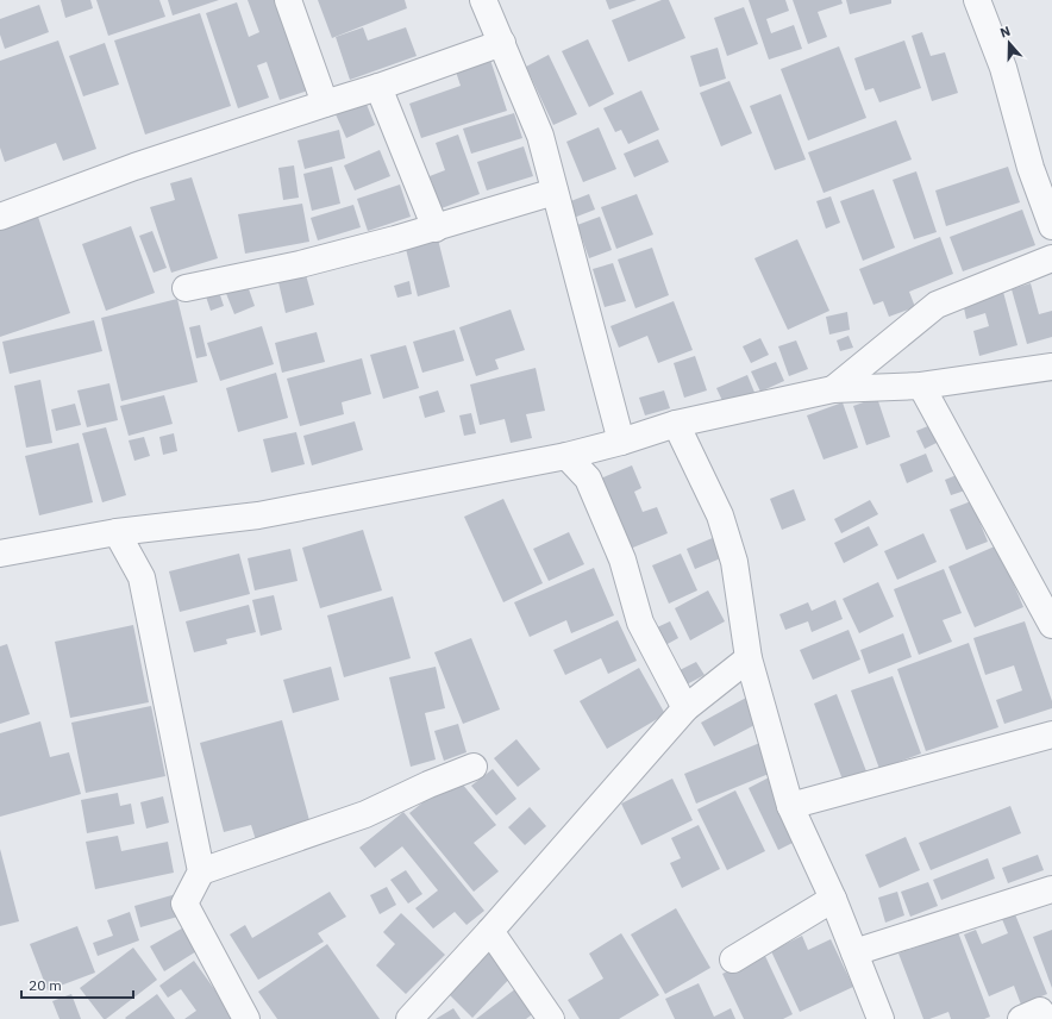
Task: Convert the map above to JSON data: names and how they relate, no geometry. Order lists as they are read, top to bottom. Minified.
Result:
{"scale_bar":"20 m","north":"top"}
